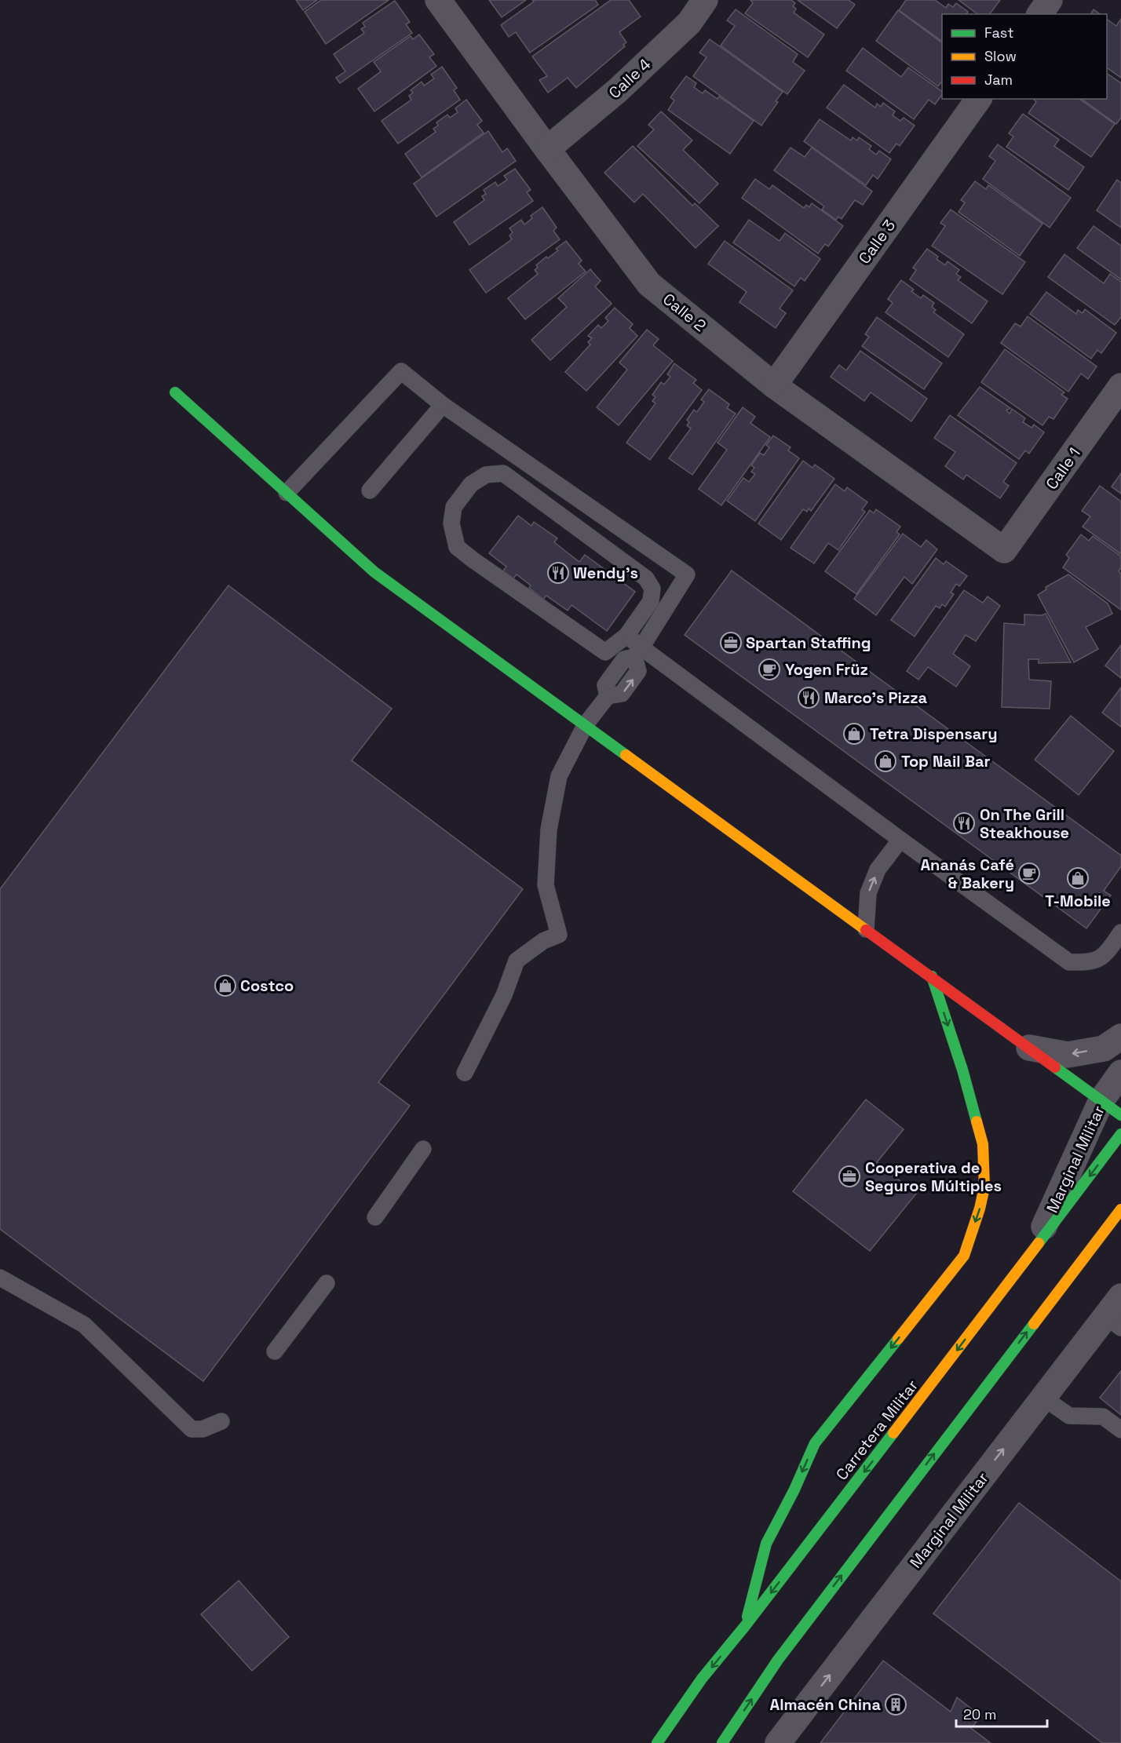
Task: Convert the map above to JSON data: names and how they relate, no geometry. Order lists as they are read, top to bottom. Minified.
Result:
{"streets":{"main road":["Carretera Militar"],"street":["Calle 4","Calle 3","Calle 2","Calle 1","Marginal Militar"]},"crossings":[["Calle 4","Calle 2"],["Calle 3","Calle 2"],["Calle 2","Calle 1"],["Marginal Militar","Carretera Militar"]],"one_way":["Marginal Militar"],"places":{"restaurant":["Wendy's","Marco's Pizza","On The Grill Steakhouse"],"office":["Spartan Staffing","Cooperativa de Seguros Múltiples"],"cafe":["Yogen Früz","Ananás Café & Bakery"],"shop":["Tetra Dispensary","Top Nail Bar","T-Mobile","Costco"],"building":["Almacén China"]},"legend":["Fast","Slow","Jam"],"scale_bar":"20 m"}
